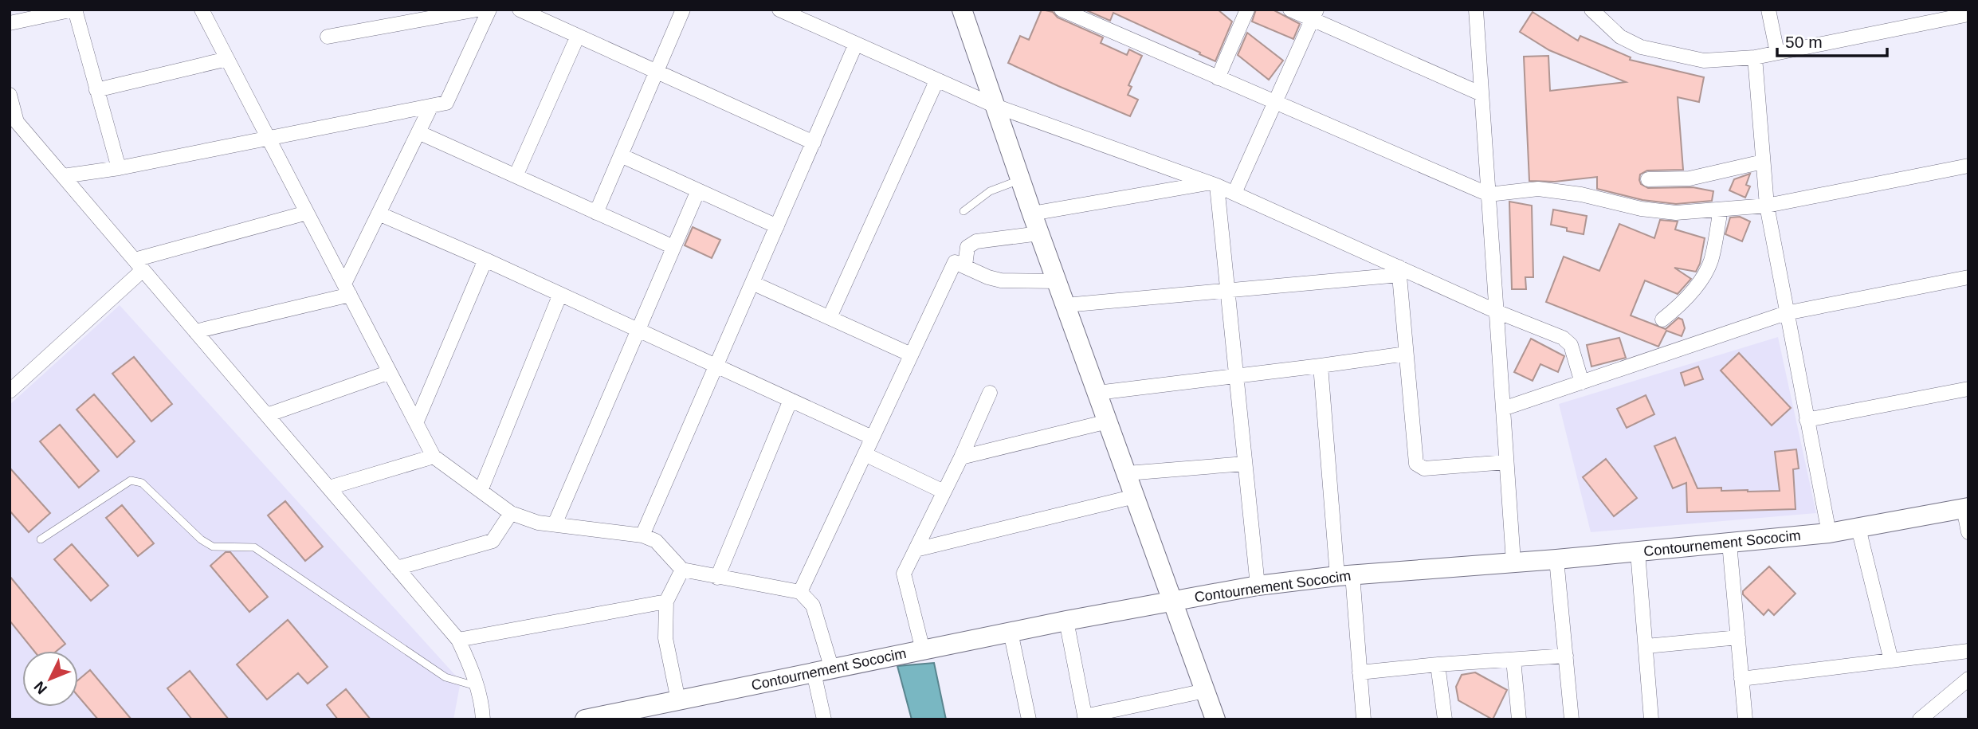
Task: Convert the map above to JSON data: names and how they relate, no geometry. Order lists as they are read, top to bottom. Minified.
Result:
{"streets":{"street":["Contournement Sococim"]},"scale_bar":"50 m","north":"bottom left"}
